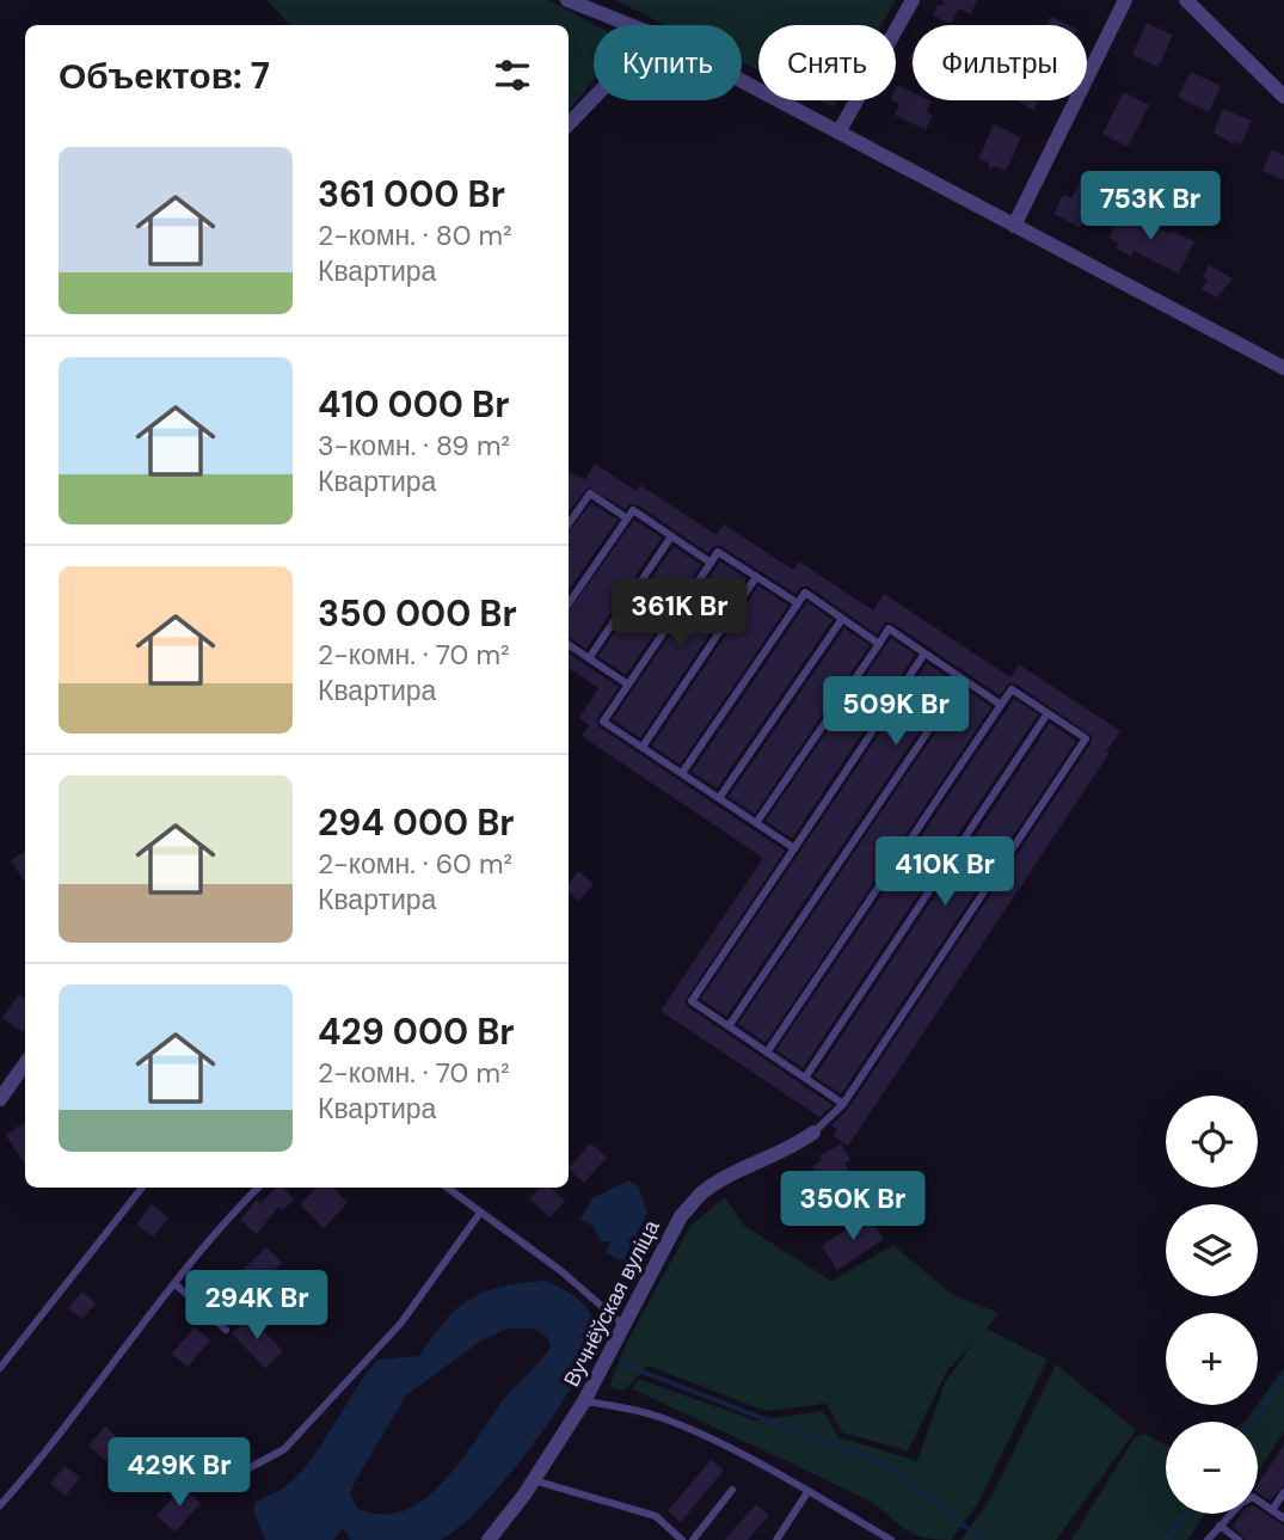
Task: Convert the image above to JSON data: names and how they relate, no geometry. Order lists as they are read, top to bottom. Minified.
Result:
{"streets":{"street":["Вучнёўская вуліца"]},"page":{"chip":["Купить","Снять","Фильтры"],"heading":"Объектов: 7","list":[{"name":"361 000 Br","note":"2-комн. · 80 m² · Квартира"},{"name":"410 000 Br","note":"3-комн. · 89 m² · Квартира"},{"name":"350 000 Br","note":"2-комн. · 70 m² · Квартира"},{"name":"294 000 Br","note":"2-комн. · 60 m² · Квартира"},{"name":"429 000 Br","note":"2-комн. · 70 m² · Квартира"}],"price":["753K Br","361K Br","509K Br","410K Br","350K Br","294K Br","429K Br"],"map_buttons":["+","−"]}}
